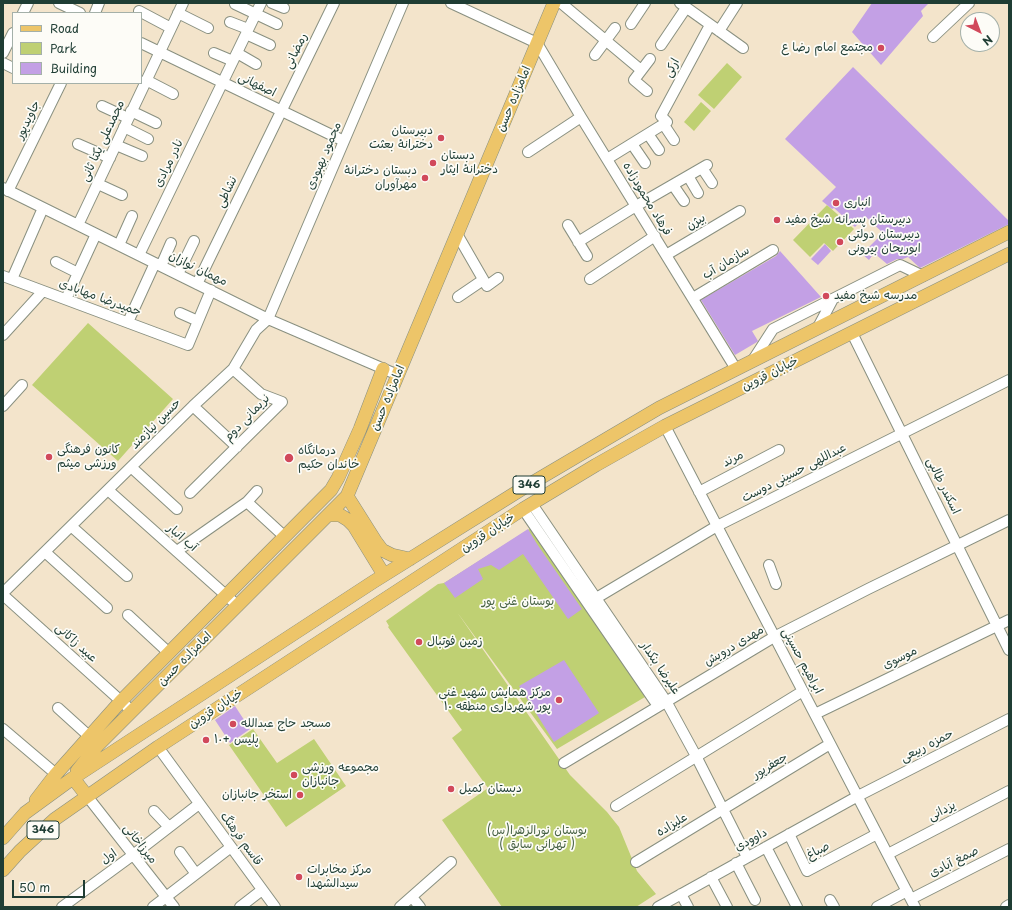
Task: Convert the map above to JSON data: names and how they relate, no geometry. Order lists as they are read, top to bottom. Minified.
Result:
{"streets":{"main road":["امامزاده حسن","خیابان قزوین","346"],"street":["رمضانی","ارکی","اصفهانی","جاویدپور","محمدعلی یکتا ثانی","محمود بهبودی","نادر مرادی","نشاطی","فرهاد محمودزاده","بیژن","سازمان آب","مهمان نوازان","حمیدرضا مهابادی","نریمانی دوم","حسین نیازمند","مرند","عبداللهی حسینی دوست","اسکندر طالبی","آب انبار","عبید زاکانی","مهدی درویش","موسوی","ابراهیم حسینی","علیرضا بنکدار","حمزه ربیعی","جعفرپور","یزدانی","علیزاده","قاسم فرهنگ","داوودی","میرزاخانی","صباغ","اول","صمغ آبادی"]},"crossings":[["رمضانی","اصفهانی"],["رمضانی","نشاطی"],["اصفهانی","محمدعلی یکتا ثانی"],["اصفهانی","محمود بهبودی"],["اصفهانی","نادر مرادی"],["اصفهانی","نشاطی"],["امامزاده حسن","فرهاد محمودزاده"],["امامزاده حسن","مهمان نوازان"],["امامزاده حسن","خیابان قزوین"],["امامزاده حسن","آب انبار"],["امامزاده حسن","عبید زاکانی"],["جاویدپور","مهمان نوازان"],["محمدعلی یکتا ثانی","مهمان نوازان"],["محمود بهبودی","مهمان نوازان"],["محمود بهبودی","حسین نیازمند"],["نادر مرادی","مهمان نوازان"],["نشاطی","مهمان نوازان"],["فرهاد محمودزاده","بیژن"],["فرهاد محمودزاده","سازمان آب"],["فرهاد محمودزاده","خیابان قزوین"],["مهمان نوازان","حسین نیازمند"],["خیابان قزوین","اسکندر طالبی"],["خیابان قزوین","ابراهیم حسینی"],["خیابان قزوین","علیرضا بنکدار"],["خیابان قزوین","قاسم فرهنگ"],["خیابان قزوین","میرزاخانی"],["نریمانی دوم","حسین نیازمند"],["حسین نیازمند","آب انبار"],["حسین نیازمند","عبید زاکانی"],["مرند","ابراهیم حسینی"],["عبداللهی حسینی دوست","اسکندر طالبی"],["عبداللهی حسینی دوست","ابراهیم حسینی"],["عبداللهی حسینی دوست","علیرضا بنکدار"],["اسکندر طالبی","مهدی درویش"],["اسکندر طالبی","موسوی"],["مهدی درویش","ابراهیم حسینی"],["مهدی درویش","علیرضا بنکدار"],["موسوی","ابراهیم حسینی"],["ابراهیم حسینی","حمزه ربیعی"],["ابراهیم حسینی","جعفرپور"],["ابراهیم حسینی","یزدانی"],["ابراهیم حسینی","داوودی"],["ابراهیم حسینی","صباغ"],["ابراهیم حسینی","صمغ آبادی"],["علیرضا بنکدار","جعفرپور"],["علیرضا بنکدار","علیزاده"],["علیرضا بنکدار","داوودی"],["حمزه ربیعی","داوودی"],["جعفرپور","علیزاده"],["قاسم فرهنگ","اول"],["داوودی","صباغ"],["میرزاخانی","اول"]],"parks":["بوستان غنی پور","بوستان نورالزهرا(س) ( تهرانی سابق )"],"places":["مجتمع امام رضا ع","دبیرستان دخترانهٔ بعثت","دبستان دخترانهٔ ایثار","دبستان دخترانهٔ مهرآوران","انباری","دبیرستان پسرانه شیخ مفید","دبیرستان دولتی ابوریحان بیرونی","مدرسه شیخ مفید","کانون فرهنگی ورزشی میثم","درمانگاه خاندان حکیم","زمین فوتبال","مرکز همایش شهید غنی پور شهرداری منطقه ۱۰","مسجد حاج عبدالله","پلیس +۱۰","مجموعه ورزشی جانبازان","دبستان کمیل","استخر جانبازان","مرکز مخابرات سیدالشهدا"],"legend":["Road","Park","Building"],"scale_bar":"50 m","north":"bottom right"}
